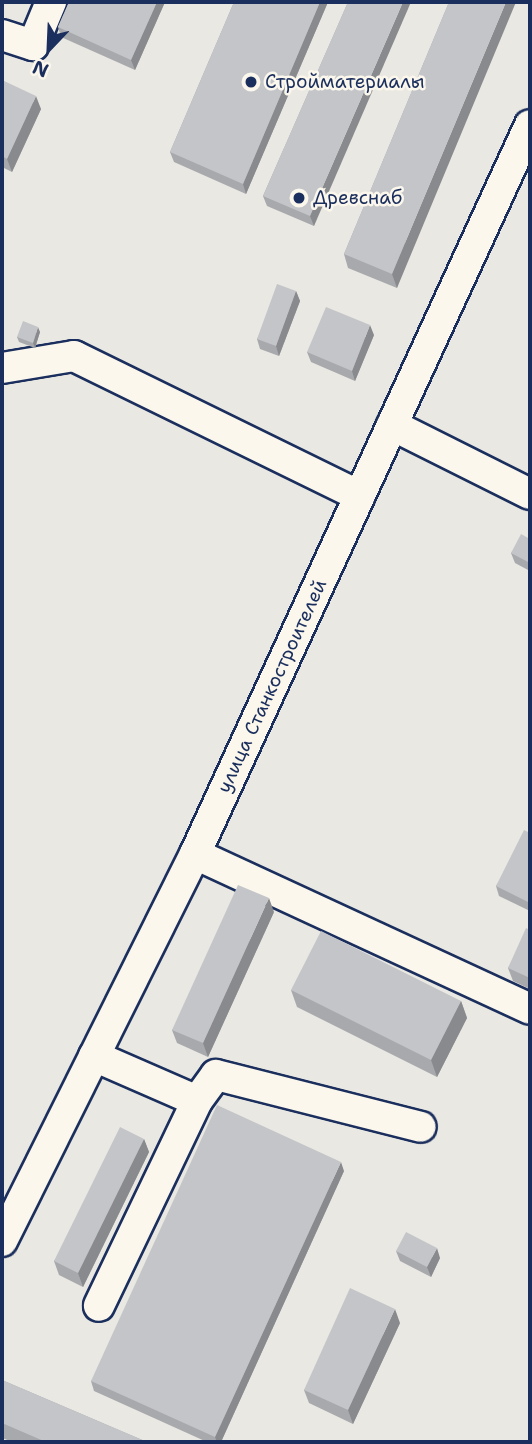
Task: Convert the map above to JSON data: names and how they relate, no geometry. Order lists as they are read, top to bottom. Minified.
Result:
{"streets":{"lane":["улица Станкостроителей"]},"places":["Стройматериалы","Древснаб"],"north":"bottom left"}
